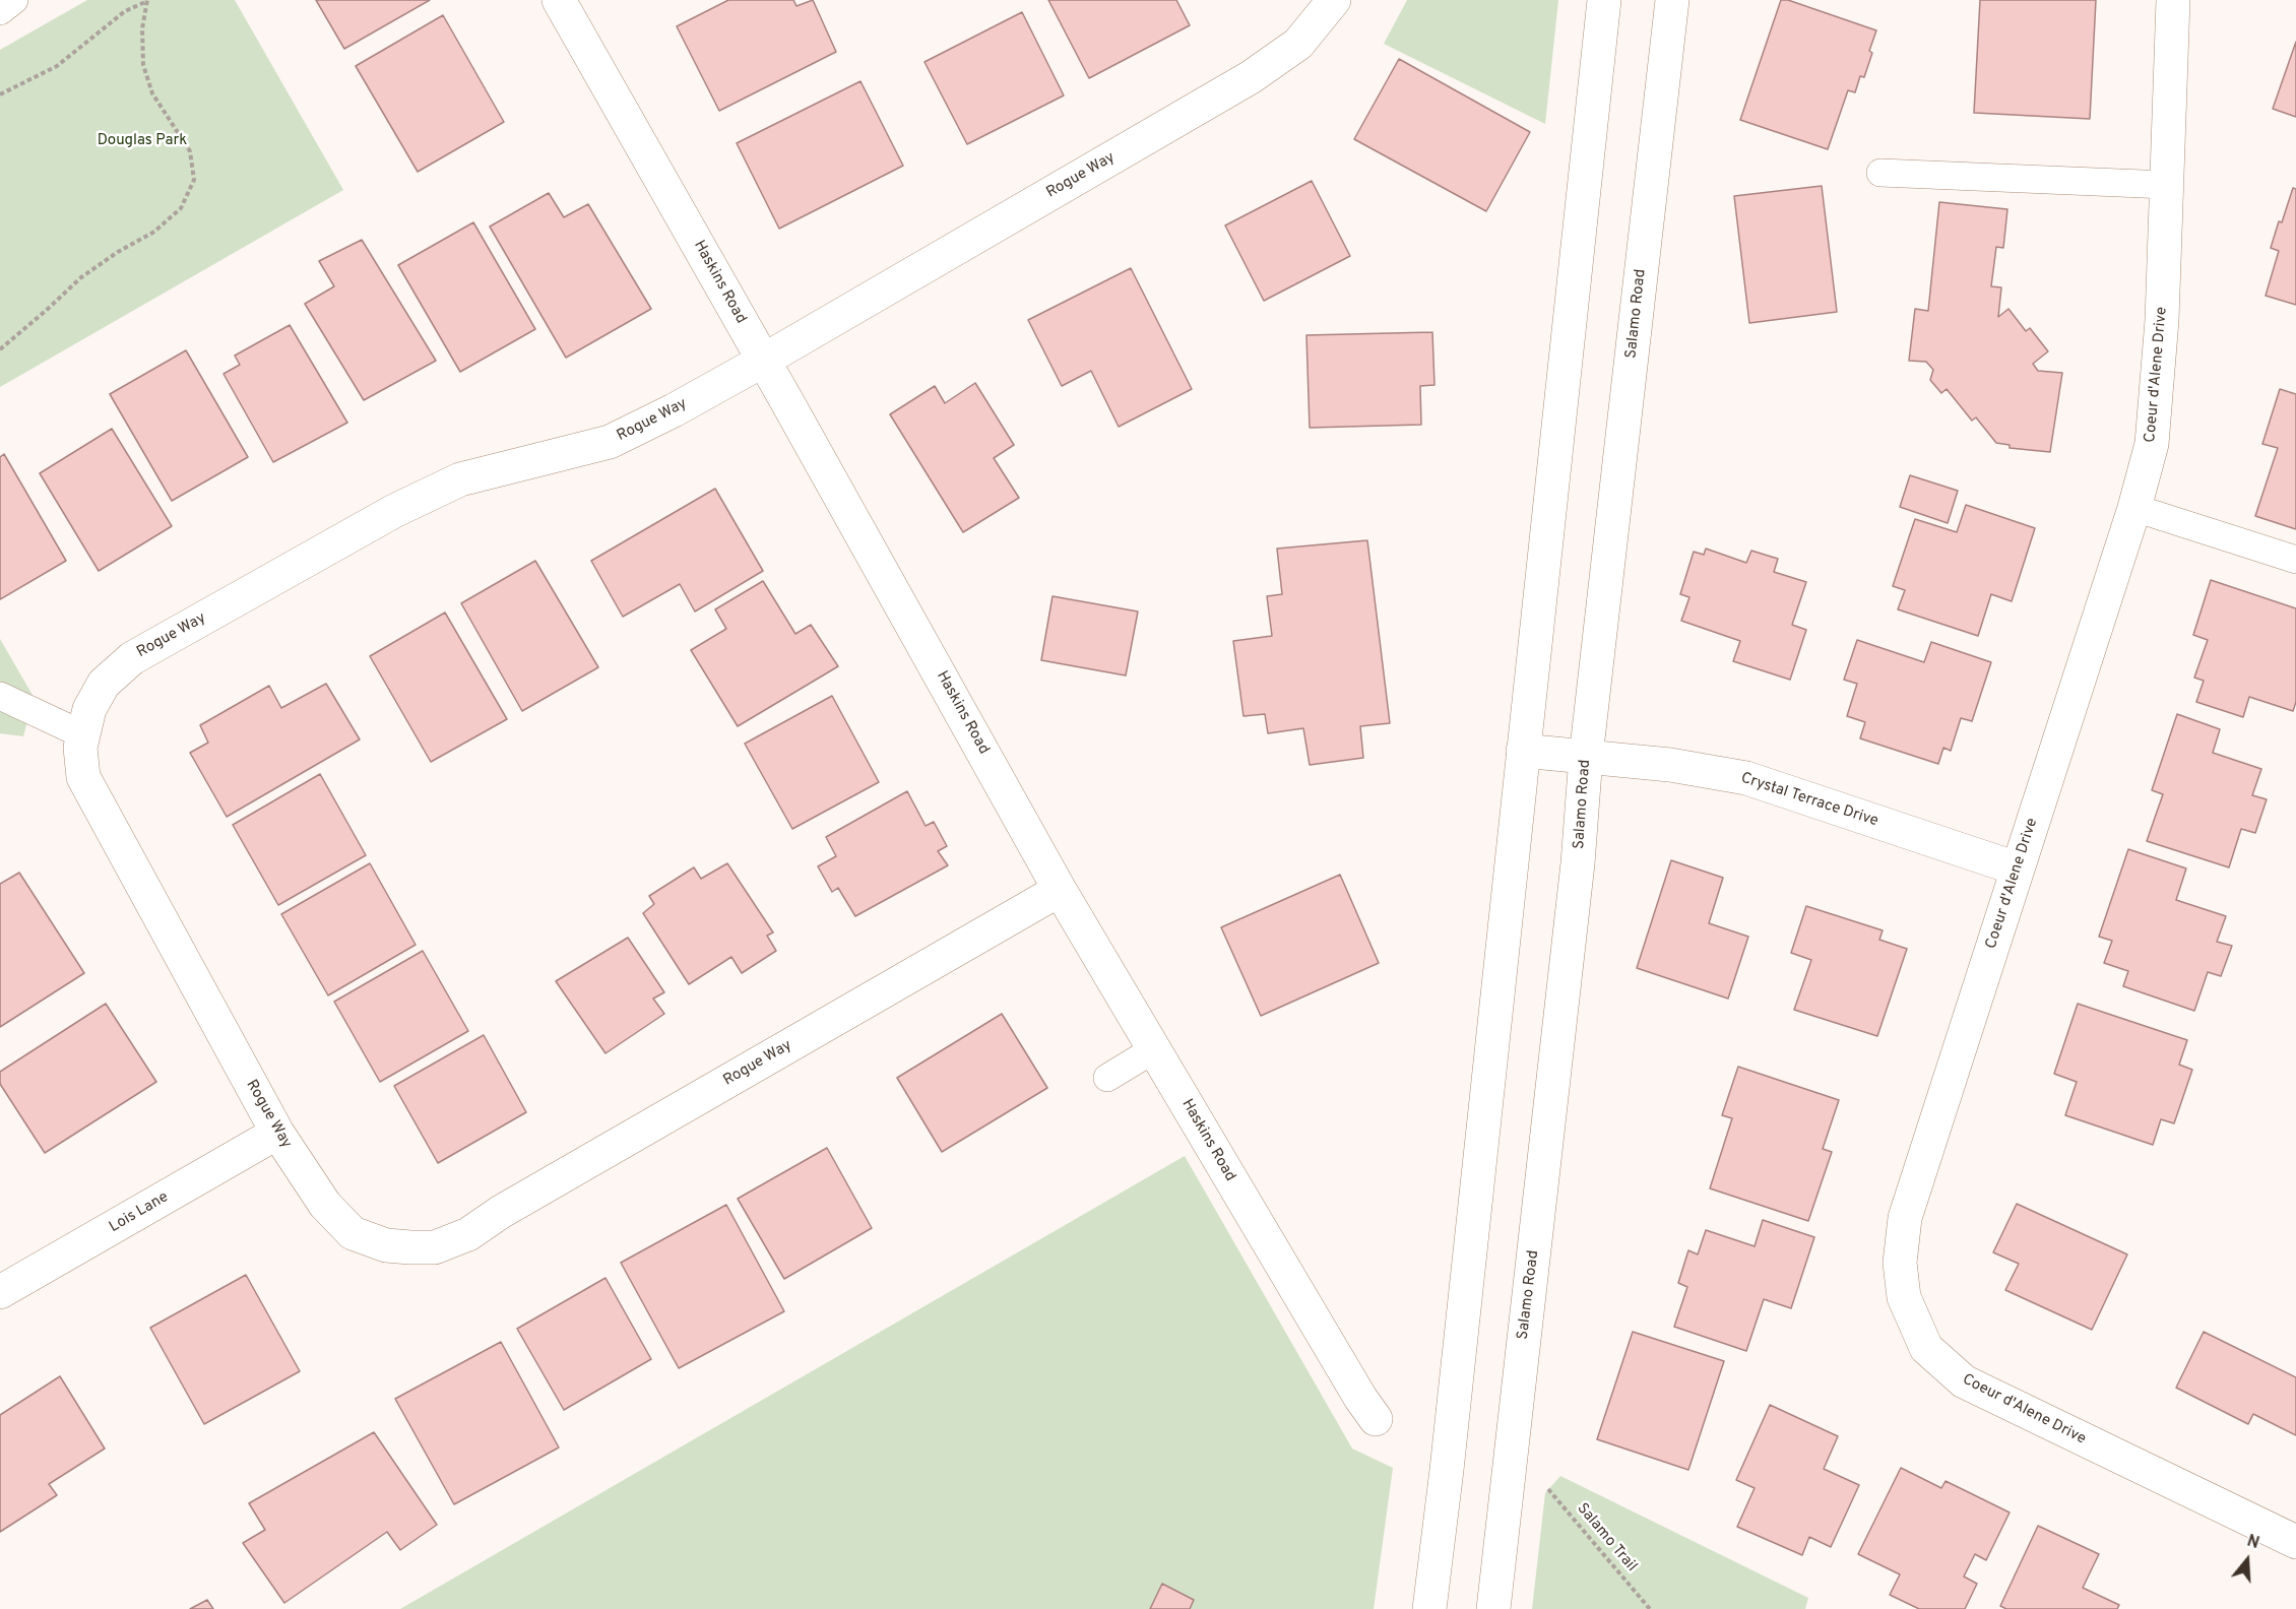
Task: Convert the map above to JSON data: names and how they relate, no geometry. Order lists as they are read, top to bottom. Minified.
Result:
{"streets":{"street":["Rogue Way","Haskins Road","Salamo Road","Coeur d'Alene Drive","Crystal Terrace Drive","Lois Lane"],"path":["Salamo Trail"]},"crossings":[["Rogue Way","Haskins Road"],["Rogue Way","Lois Lane"],["Salamo Road","Crystal Terrace Drive"],["Coeur d'Alene Drive","Crystal Terrace Drive"]],"parks":["Douglas Park"],"north":"top"}
